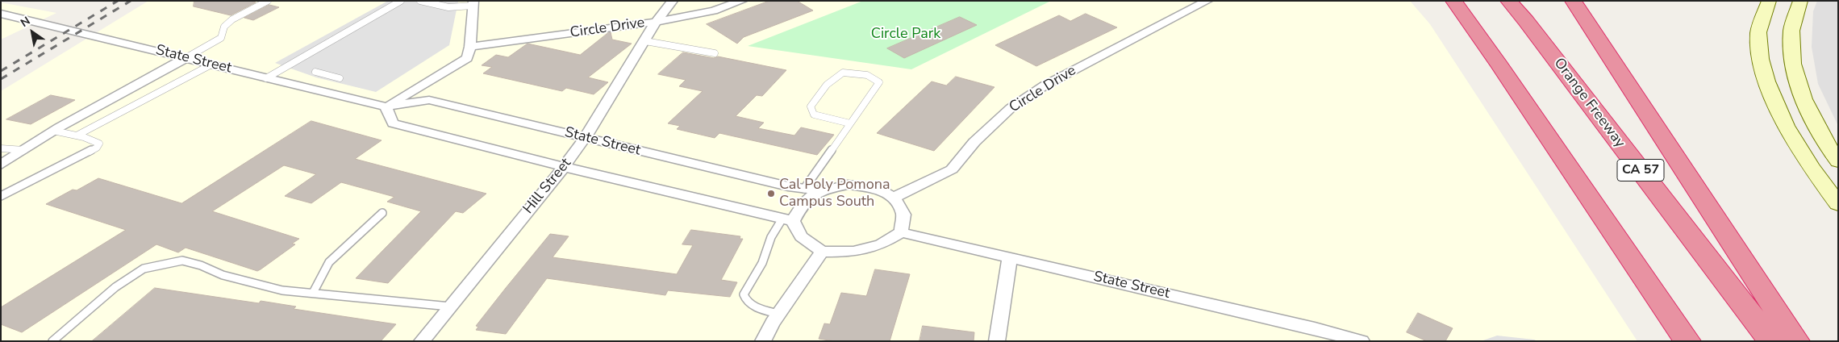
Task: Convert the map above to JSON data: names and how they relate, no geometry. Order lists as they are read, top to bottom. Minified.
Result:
{"streets":{"highway":["Orange Freeway","CA 57"],"street":["Circle Drive","State Street","Hill Street"]},"crossings":[["Circle Drive","State Street"],["Circle Drive","Hill Street"],["State Street","Hill Street"]],"parks":["Circle Park"],"places":["Cal Poly Pomona Campus South"],"north":"top left"}
